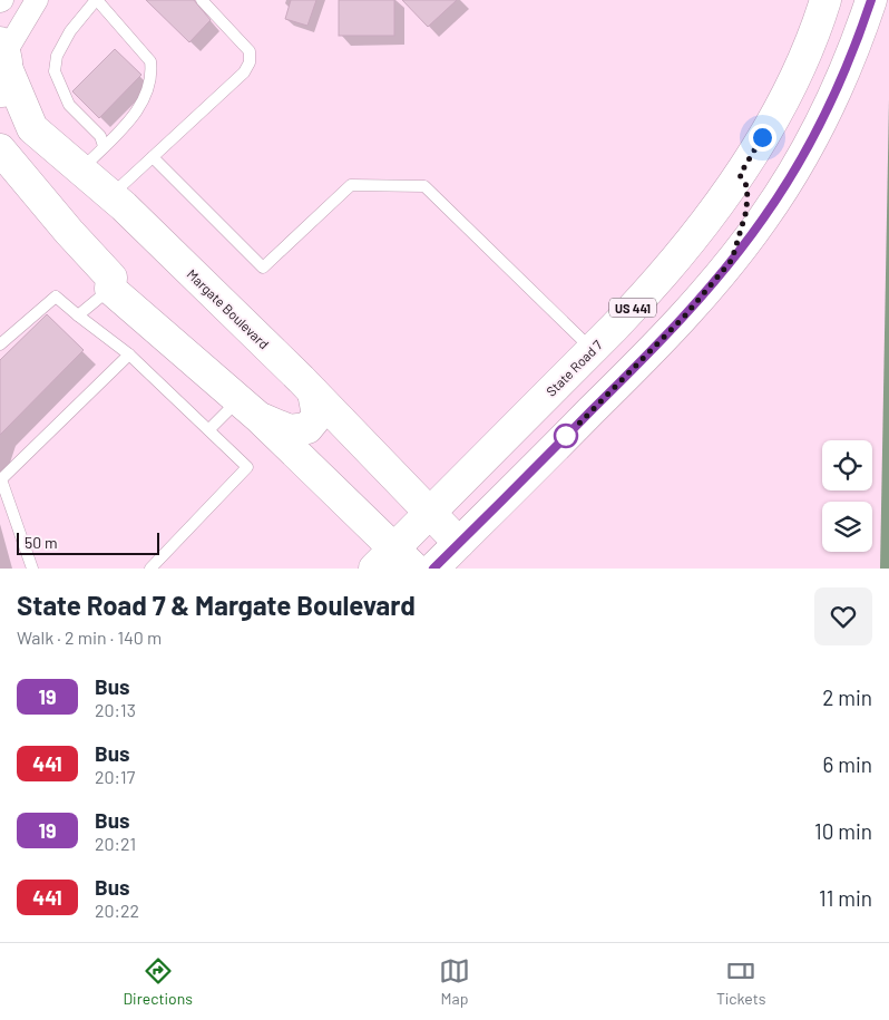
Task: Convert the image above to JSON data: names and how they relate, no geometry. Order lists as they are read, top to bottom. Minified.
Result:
{"streets":{"main road":["US 441","Margate Boulevard","State Road 7"]},"crossings":[["US 441","Margate Boulevard"],["Margate Boulevard","State Road 7"]],"lines":["bus line 19"],"scale_bar":"50 m","page":{"scale":"50 m","heading":["State Road 7 & Margate Boulevard","Walk · 2 min · 140 m"],"list":[{"mark":"19","name":"Bus","note":"20:13","value":"2 min"},{"mark":"441","name":"Bus","note":"20:17","value":"6 min"},{"mark":"19","name":"Bus","note":"20:21","value":"10 min"},{"mark":"441","name":"Bus","note":"20:22","value":"11 min"}],"tabs":["Directions","Map","Tickets"]}}
